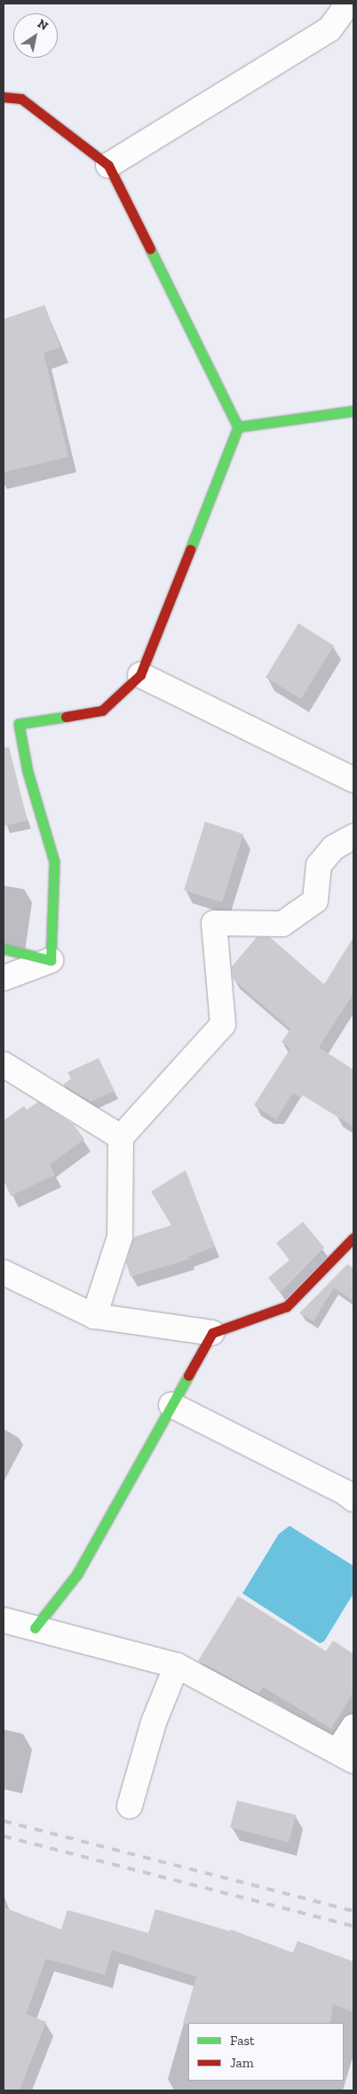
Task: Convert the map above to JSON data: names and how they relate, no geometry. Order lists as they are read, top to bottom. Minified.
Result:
{"legend":["Fast","Jam"],"north":"top right"}
